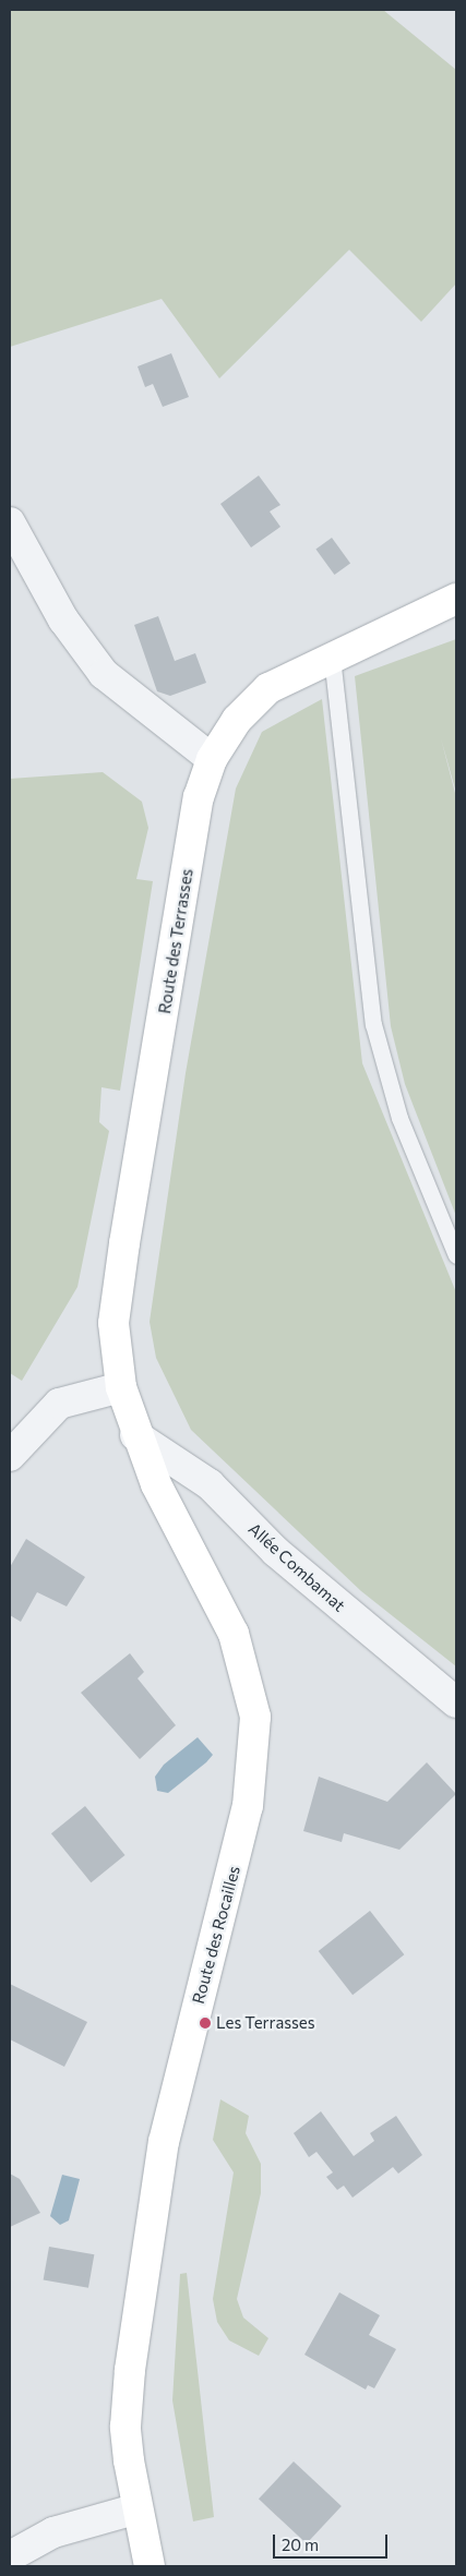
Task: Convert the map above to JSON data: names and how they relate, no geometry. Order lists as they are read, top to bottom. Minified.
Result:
{"streets":{"street":["Route des Terrasses","Allée Combamat","Route des Rocailles"]},"crossings":[["Route des Terrasses","Allée Combamat"],["Route des Terrasses","Route des Rocailles"],["Allée Combamat","Route des Rocailles"]],"places":["Les Terrasses"],"scale_bar":"20 m"}
